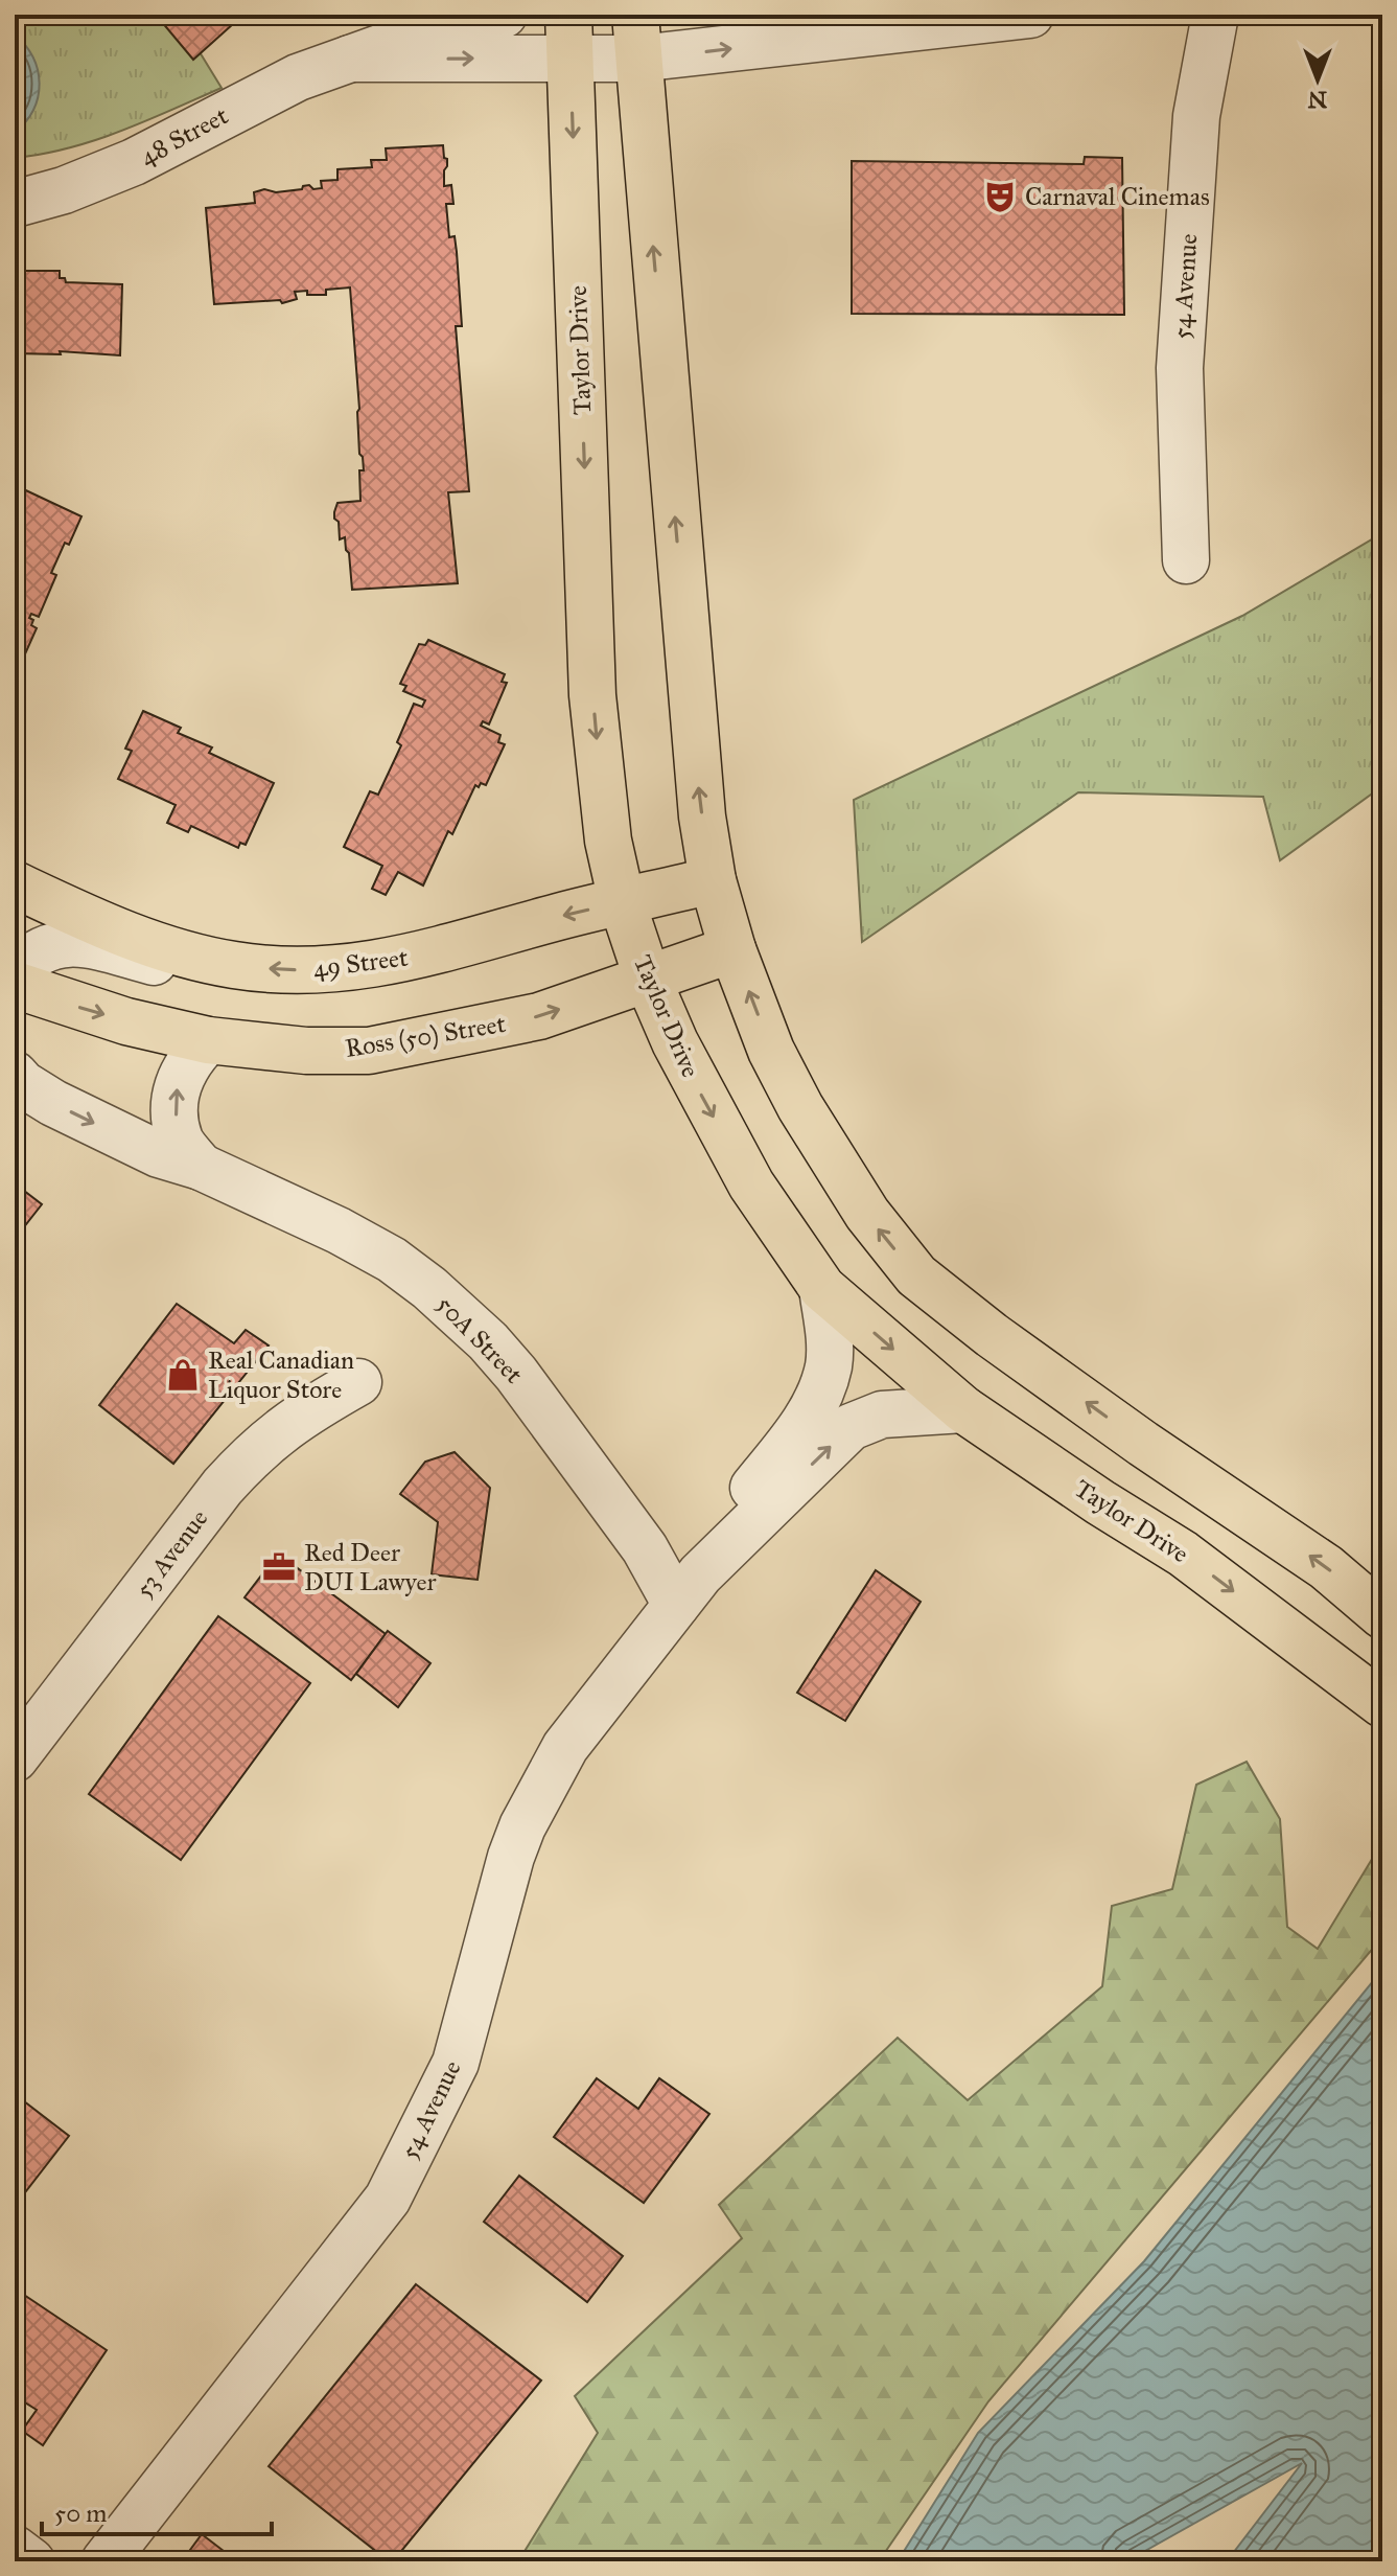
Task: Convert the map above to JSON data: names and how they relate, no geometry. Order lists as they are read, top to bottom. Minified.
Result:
{"streets":{"main road":["Taylor Drive","49 Street","Ross (50) Street"],"street":["48 Street","54 Avenue","50A Street","53 Avenue"]},"crossings":[["48 Street","Taylor Drive"],["54 Avenue","50A Street"],["Taylor Drive","49 Street"],["Taylor Drive","Ross (50) Street"]],"one_way":["48 Street","49 Street","Ross (50) Street"],"places":{"theatre":["Carnaval Cinemas"],"shop":["Real Canadian Liquor Store"],"office":["Red Deer DUI Lawyer"]},"scale_bar":"50 m","north":"bottom"}
